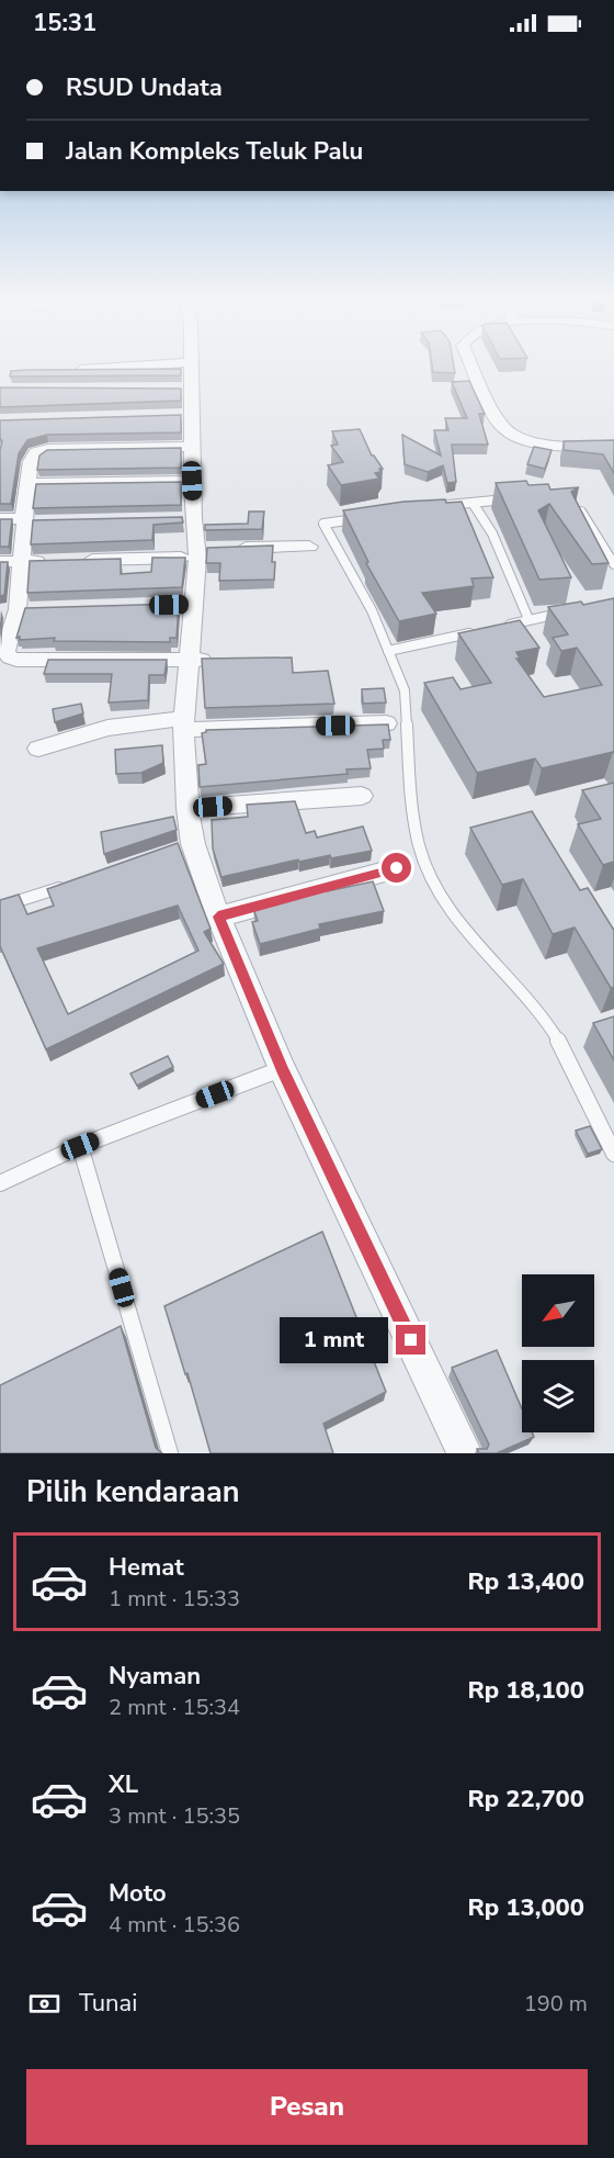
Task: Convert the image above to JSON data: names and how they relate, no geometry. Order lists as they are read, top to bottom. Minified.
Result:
{"north":"bottom left","page":{"status":"15:31","banner":["RSUD Undata","Jalan Kompleks Teluk Palu"],"bubble":"1 mnt","heading":"Pilih kendaraan","list":[{"name":"Hemat","note":"1 mnt · 15:33","value":"Rp 13,400"},{"name":"Nyaman","note":"2 mnt · 15:34","value":"Rp 18,100"},{"name":"XL","note":"3 mnt · 15:35","value":"Rp 22,700"},{"name":"Moto","note":"4 mnt · 15:36","value":"Rp 13,000"}],"pay":["Tunai","190 m"],"buttons":"Pesan"}}
